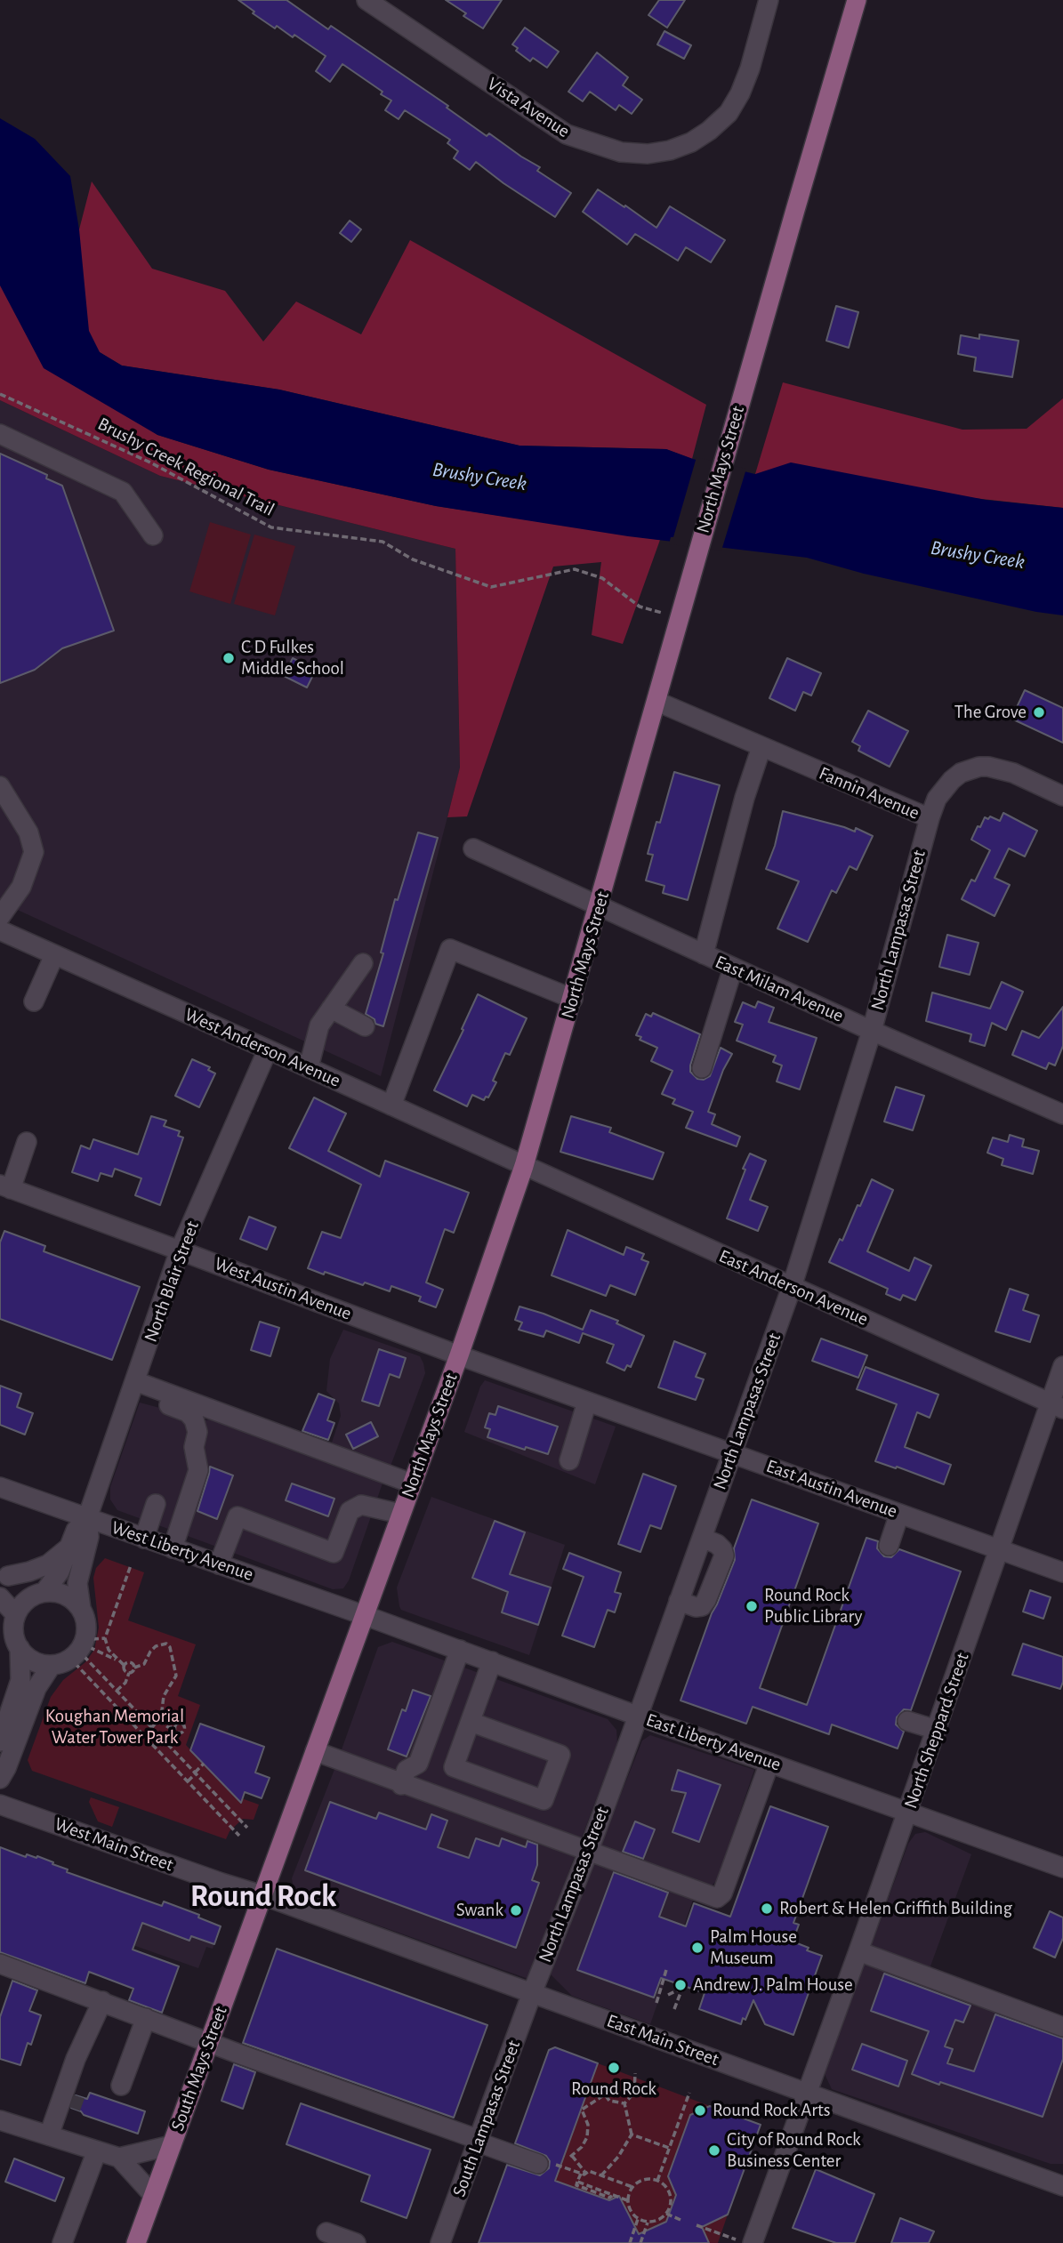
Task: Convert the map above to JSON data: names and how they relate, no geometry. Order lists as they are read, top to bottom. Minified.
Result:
{"streets":{"main road":["North Mays Street","South Mays Street"],"street":["Vista Avenue","Fannin Avenue","North Lampasas Street","East Milam Avenue","West Anderson Avenue","North Blair Street","East Anderson Avenue","West Austin Avenue","East Austin Avenue","West Liberty Avenue","North Sheppard Street","East Liberty Avenue","West Main Street","East Main Street","South Lampasas Street"],"path":["Brushy Creek Regional Trail"]},"crossings":[["Brushy Creek Regional Trail","North Mays Street"],["North Mays Street","Fannin Avenue"],["North Mays Street","East Milam Avenue"],["North Mays Street","West Anderson Avenue"],["North Mays Street","East Anderson Avenue"],["North Mays Street","West Austin Avenue"],["North Mays Street","East Austin Avenue"],["North Mays Street","West Liberty Avenue"],["North Mays Street","East Liberty Avenue"],["North Mays Street","West Main Street"],["North Mays Street","East Main Street"],["North Mays Street","South Mays Street"],["Fannin Avenue","North Lampasas Street"],["North Lampasas Street","East Milam Avenue"],["North Lampasas Street","East Anderson Avenue"],["North Lampasas Street","East Austin Avenue"],["North Lampasas Street","East Liberty Avenue"],["North Lampasas Street","East Main Street"],["North Lampasas Street","South Lampasas Street"],["West Anderson Avenue","North Blair Street"],["West Anderson Avenue","East Anderson Avenue"],["North Blair Street","West Austin Avenue"],["North Blair Street","West Liberty Avenue"],["East Anderson Avenue","North Sheppard Street"],["West Austin Avenue","East Austin Avenue"],["East Austin Avenue","North Sheppard Street"],["West Liberty Avenue","East Liberty Avenue"],["North Sheppard Street","East Liberty Avenue"],["North Sheppard Street","East Main Street"],["West Main Street","East Main Street"],["West Main Street","South Mays Street"],["East Main Street","South Mays Street"],["East Main Street","South Lampasas Street"]],"districts":["Round Rock"],"water":["Brushy Creek"],"parks":["Koughan Memorial Water Tower Park"],"places":["C D Fulkes Middle School","The Grove","Round Rock Public Library","Robert & Helen Griffith Building","Swank","Palm House Museum","Andrew J. Palm House","Round Rock","Round Rock Arts","City of Round Rock Business Center"]}
